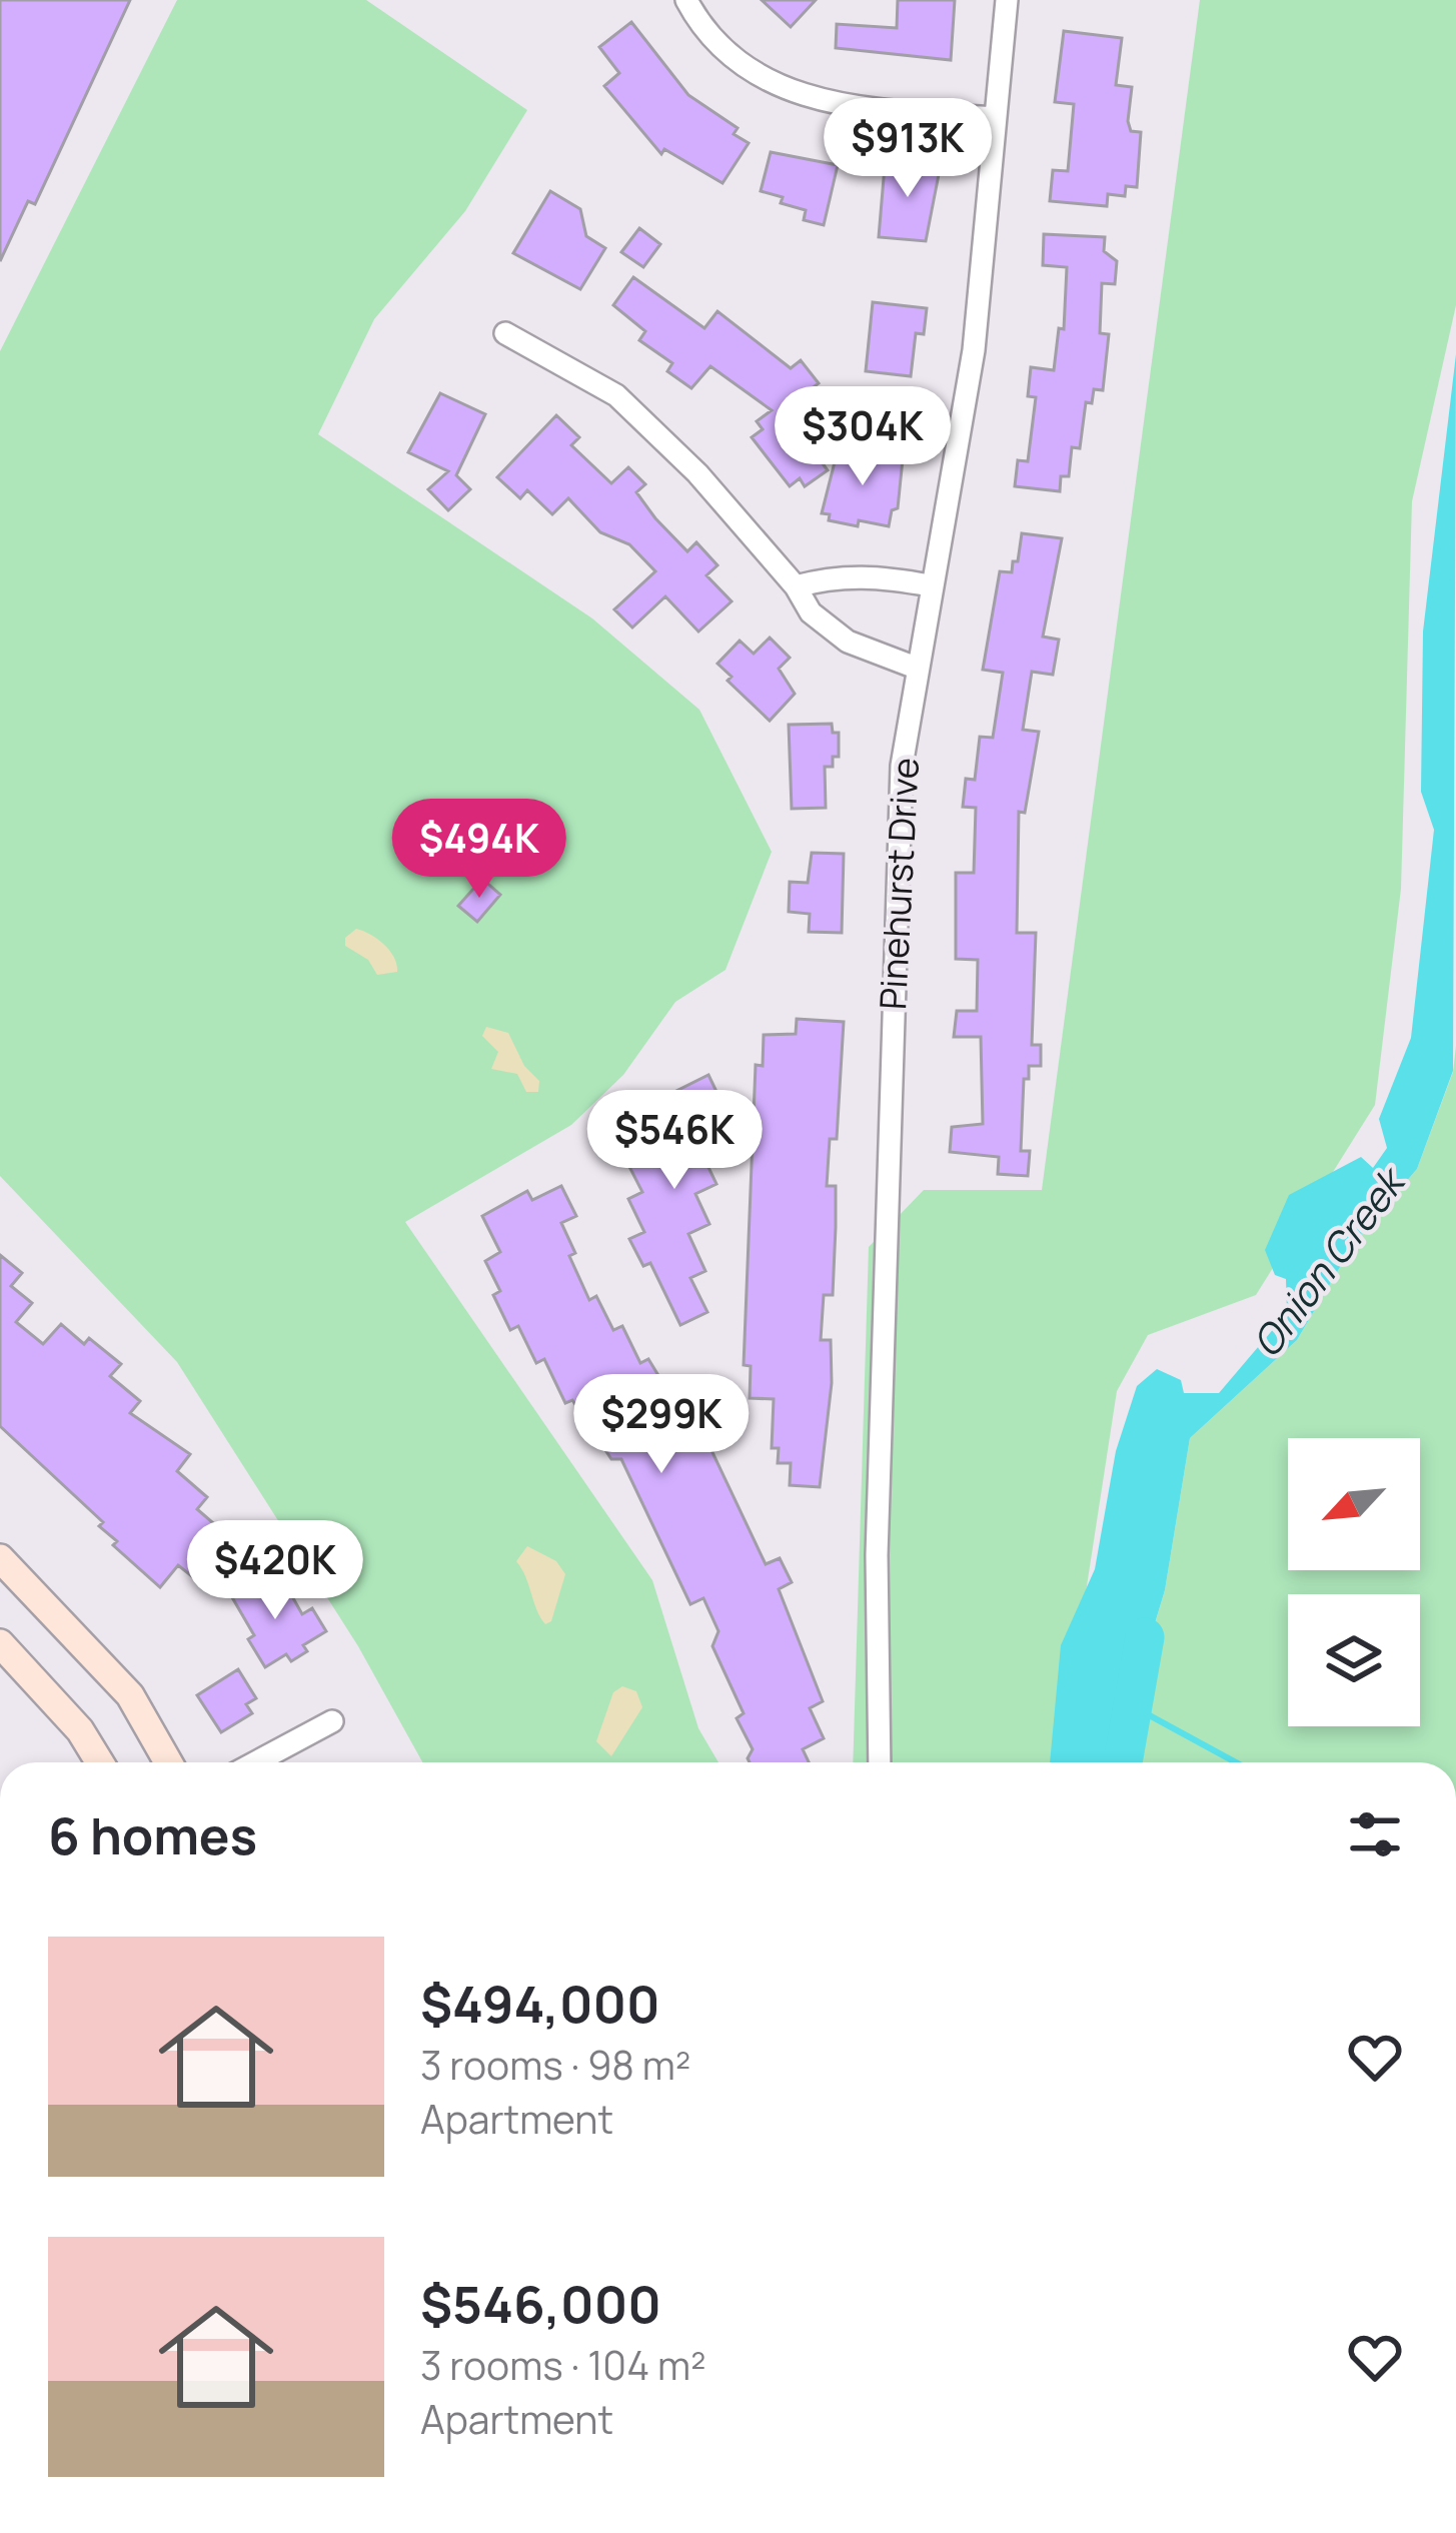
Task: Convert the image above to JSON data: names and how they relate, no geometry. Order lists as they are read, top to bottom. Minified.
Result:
{"streets":{"street":["Pinehurst Drive"]},"water":["Onion Creek"],"north":"bottom left","page":{"price":["$913K","$304K","$494K","$546K","$299K","$420K"],"heading":"6 homes","list":[{"name":"$494,000","note":"3 rooms · 98 m² · Apartment"},{"name":"$546,000","note":"3 rooms · 104 m² · Apartment"}]}}
